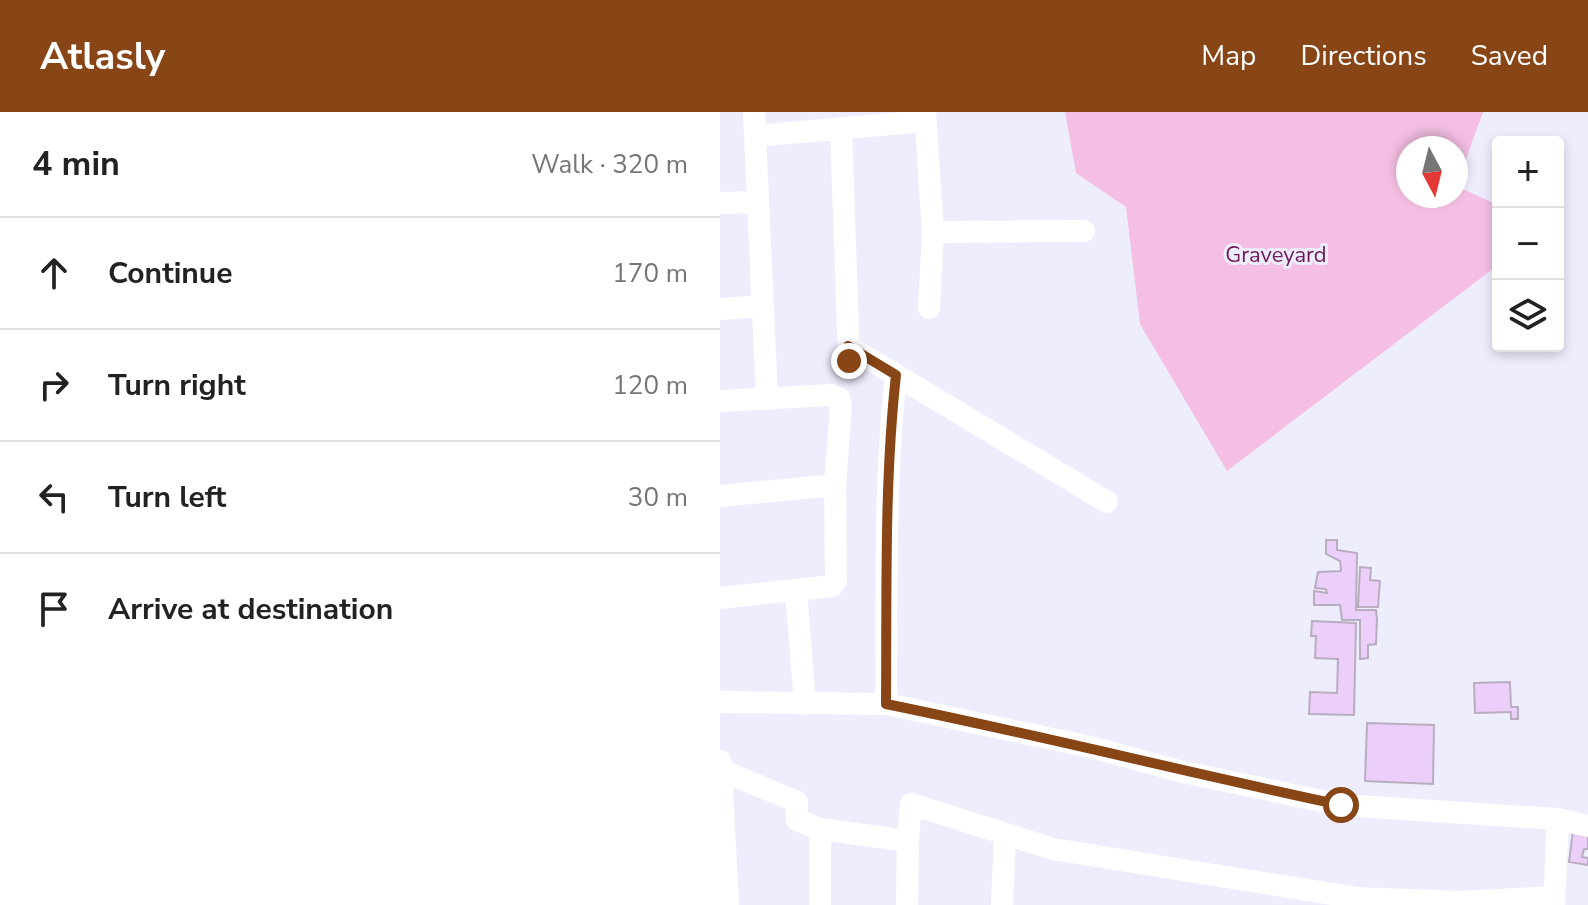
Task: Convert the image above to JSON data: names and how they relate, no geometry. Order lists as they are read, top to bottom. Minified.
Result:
{"parks":["Graveyard"],"north":"bottom","page":{"header":"Atlasly","nav":["Map","Directions","Saved"],"heading":["4 min","Walk · 320 m"],"map_buttons":["+","−"],"list":[["Continue","170 m"],["Turn right","120 m"],["Turn left","30 m"],"Arrive at destination"]}}
